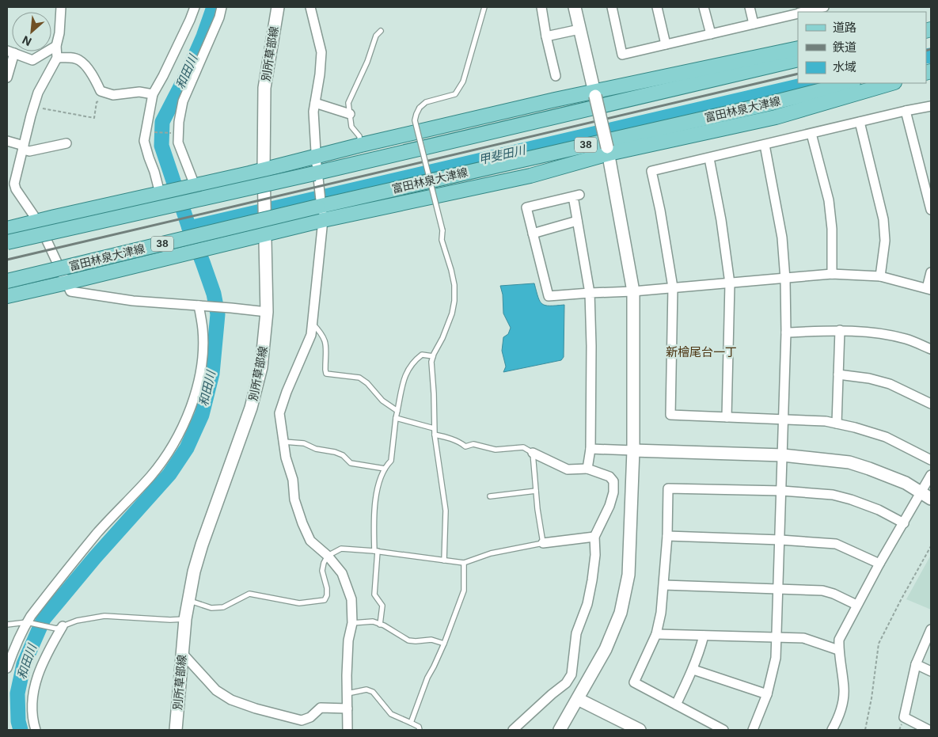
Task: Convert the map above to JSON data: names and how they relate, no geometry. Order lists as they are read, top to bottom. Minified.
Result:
{"streets":{"main road":["富田林泉大津線","38"],"street":["別所草部線"]},"districts":["新檜尾台一丁"],"water":["和田川","甲斐田川"],"legend":["道路","鉄道","水域"],"north":"bottom left"}
